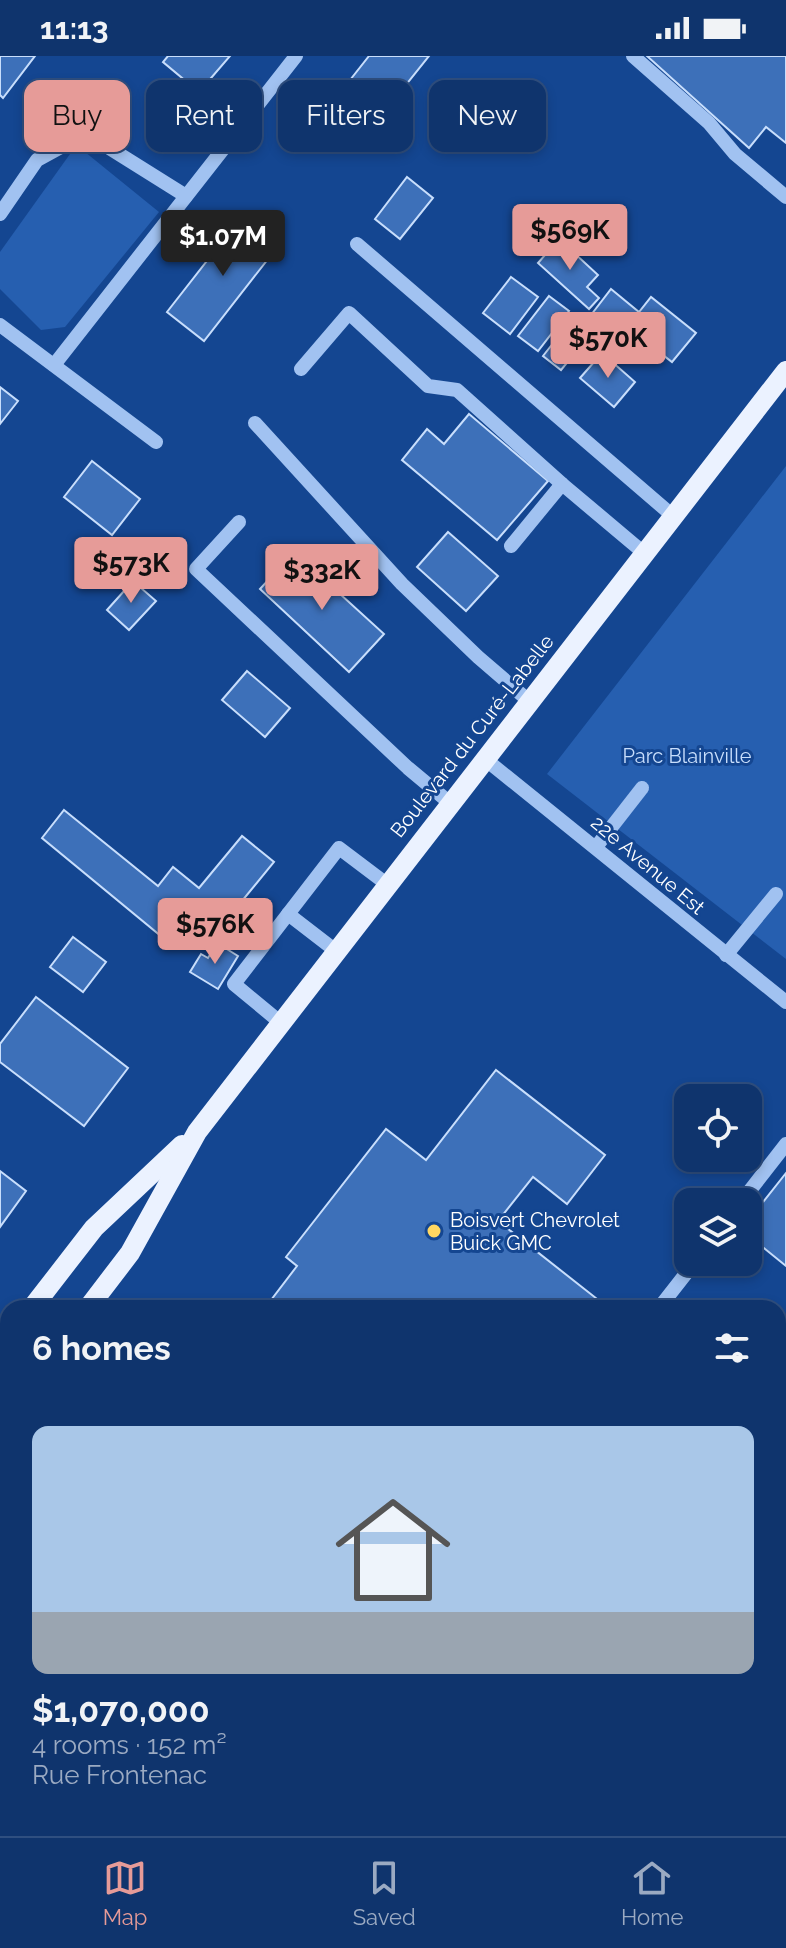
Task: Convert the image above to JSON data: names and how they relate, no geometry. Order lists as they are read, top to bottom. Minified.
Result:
{"streets":{"main road":["Boulevard du Curé-Labelle"],"street":["22e Avenue Est"]},"crossings":[["Boulevard du Curé-Labelle","22e Avenue Est"]],"parks":["Parc Blainville"],"places":["Boisvert Chevrolet Buick GMC"],"page":{"status":"11:13","chip":["Buy","Rent","Filters","New"],"price":["$569K","$1.07M","$570K","$573K","$332K","$576K"],"heading":"6 homes","list":[{"name":"$1,070,000","note":"4 rooms · 152 m² · Rue Frontenac"}],"tabs":["Map","Saved","Home"]}}
